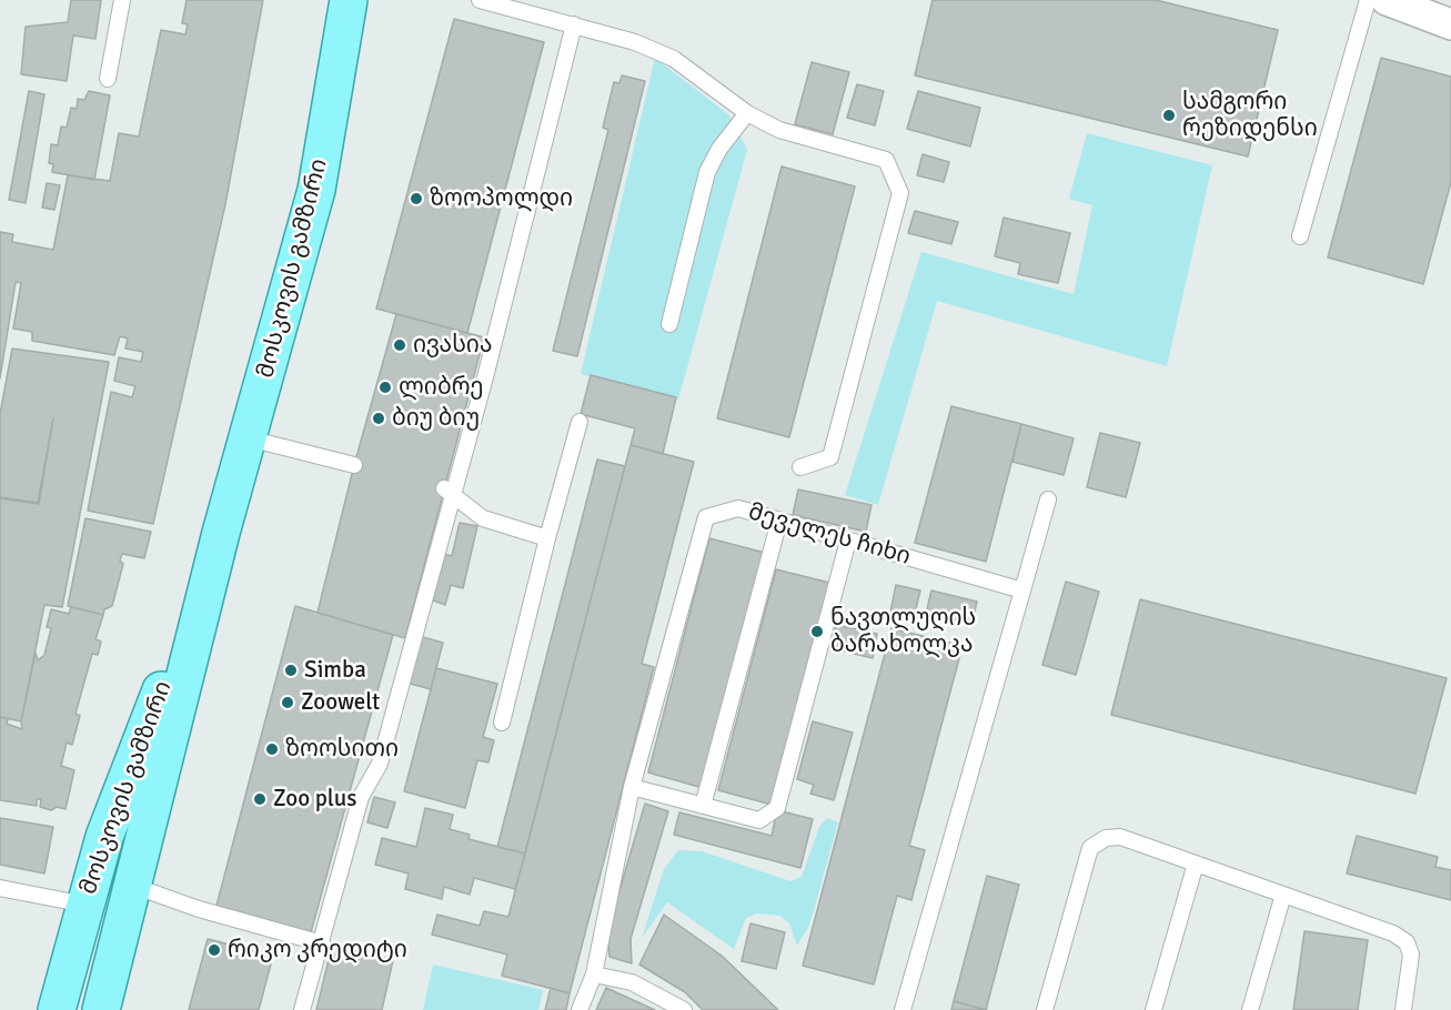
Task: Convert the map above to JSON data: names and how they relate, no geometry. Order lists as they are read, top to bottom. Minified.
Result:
{"streets":{"main road":["მოსკოვის გამზირი"],"lane":["მეველეს ჩიხი"]},"places":["სამგორი რეზიდენსი","ზოოპოლდი","ივასია","ლიბრე","ბიუ ბიუ","ნავთლუღის ბარახოლკა","Simba","Zoowelt","ზოოსითი","Zoo plus","რიკო კრედიტი"]}
